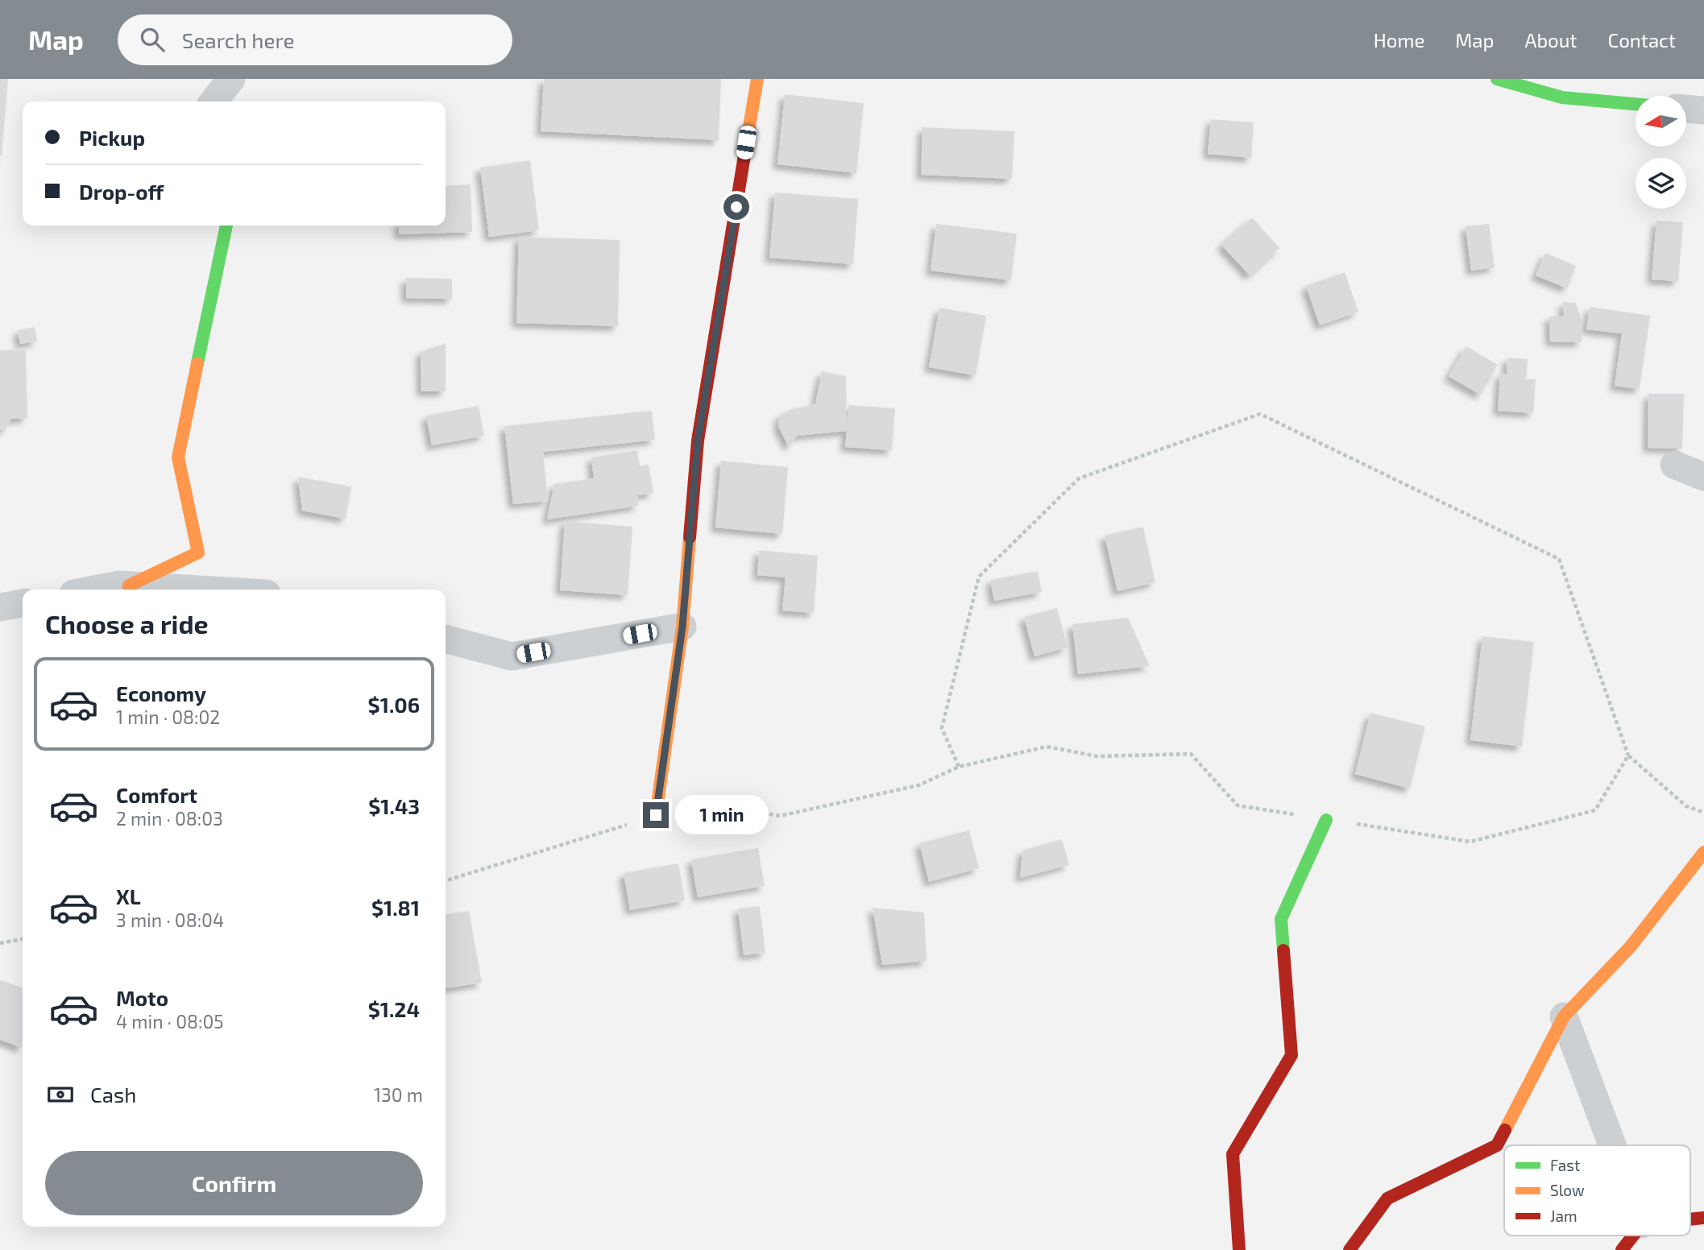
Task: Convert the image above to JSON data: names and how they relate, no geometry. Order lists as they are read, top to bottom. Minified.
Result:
{"legend":["Fast","Slow","Jam"],"north":"left","page":{"header":"Map","search":"Search here","nav":["Home","Map","About","Contact"],"banner":["Pickup","Drop-off"],"heading":"Choose a ride","list":[{"name":"Economy","note":"1 min · 08:02","value":"$1.06"},{"name":"Comfort","note":"2 min · 08:03","value":"$1.43"},{"name":"XL","note":"3 min · 08:04","value":"$1.81"},{"name":"Moto","note":"4 min · 08:05","value":"$1.24"}],"bubble":"1 min","pay":["Cash","130 m"],"buttons":"Confirm"}}
